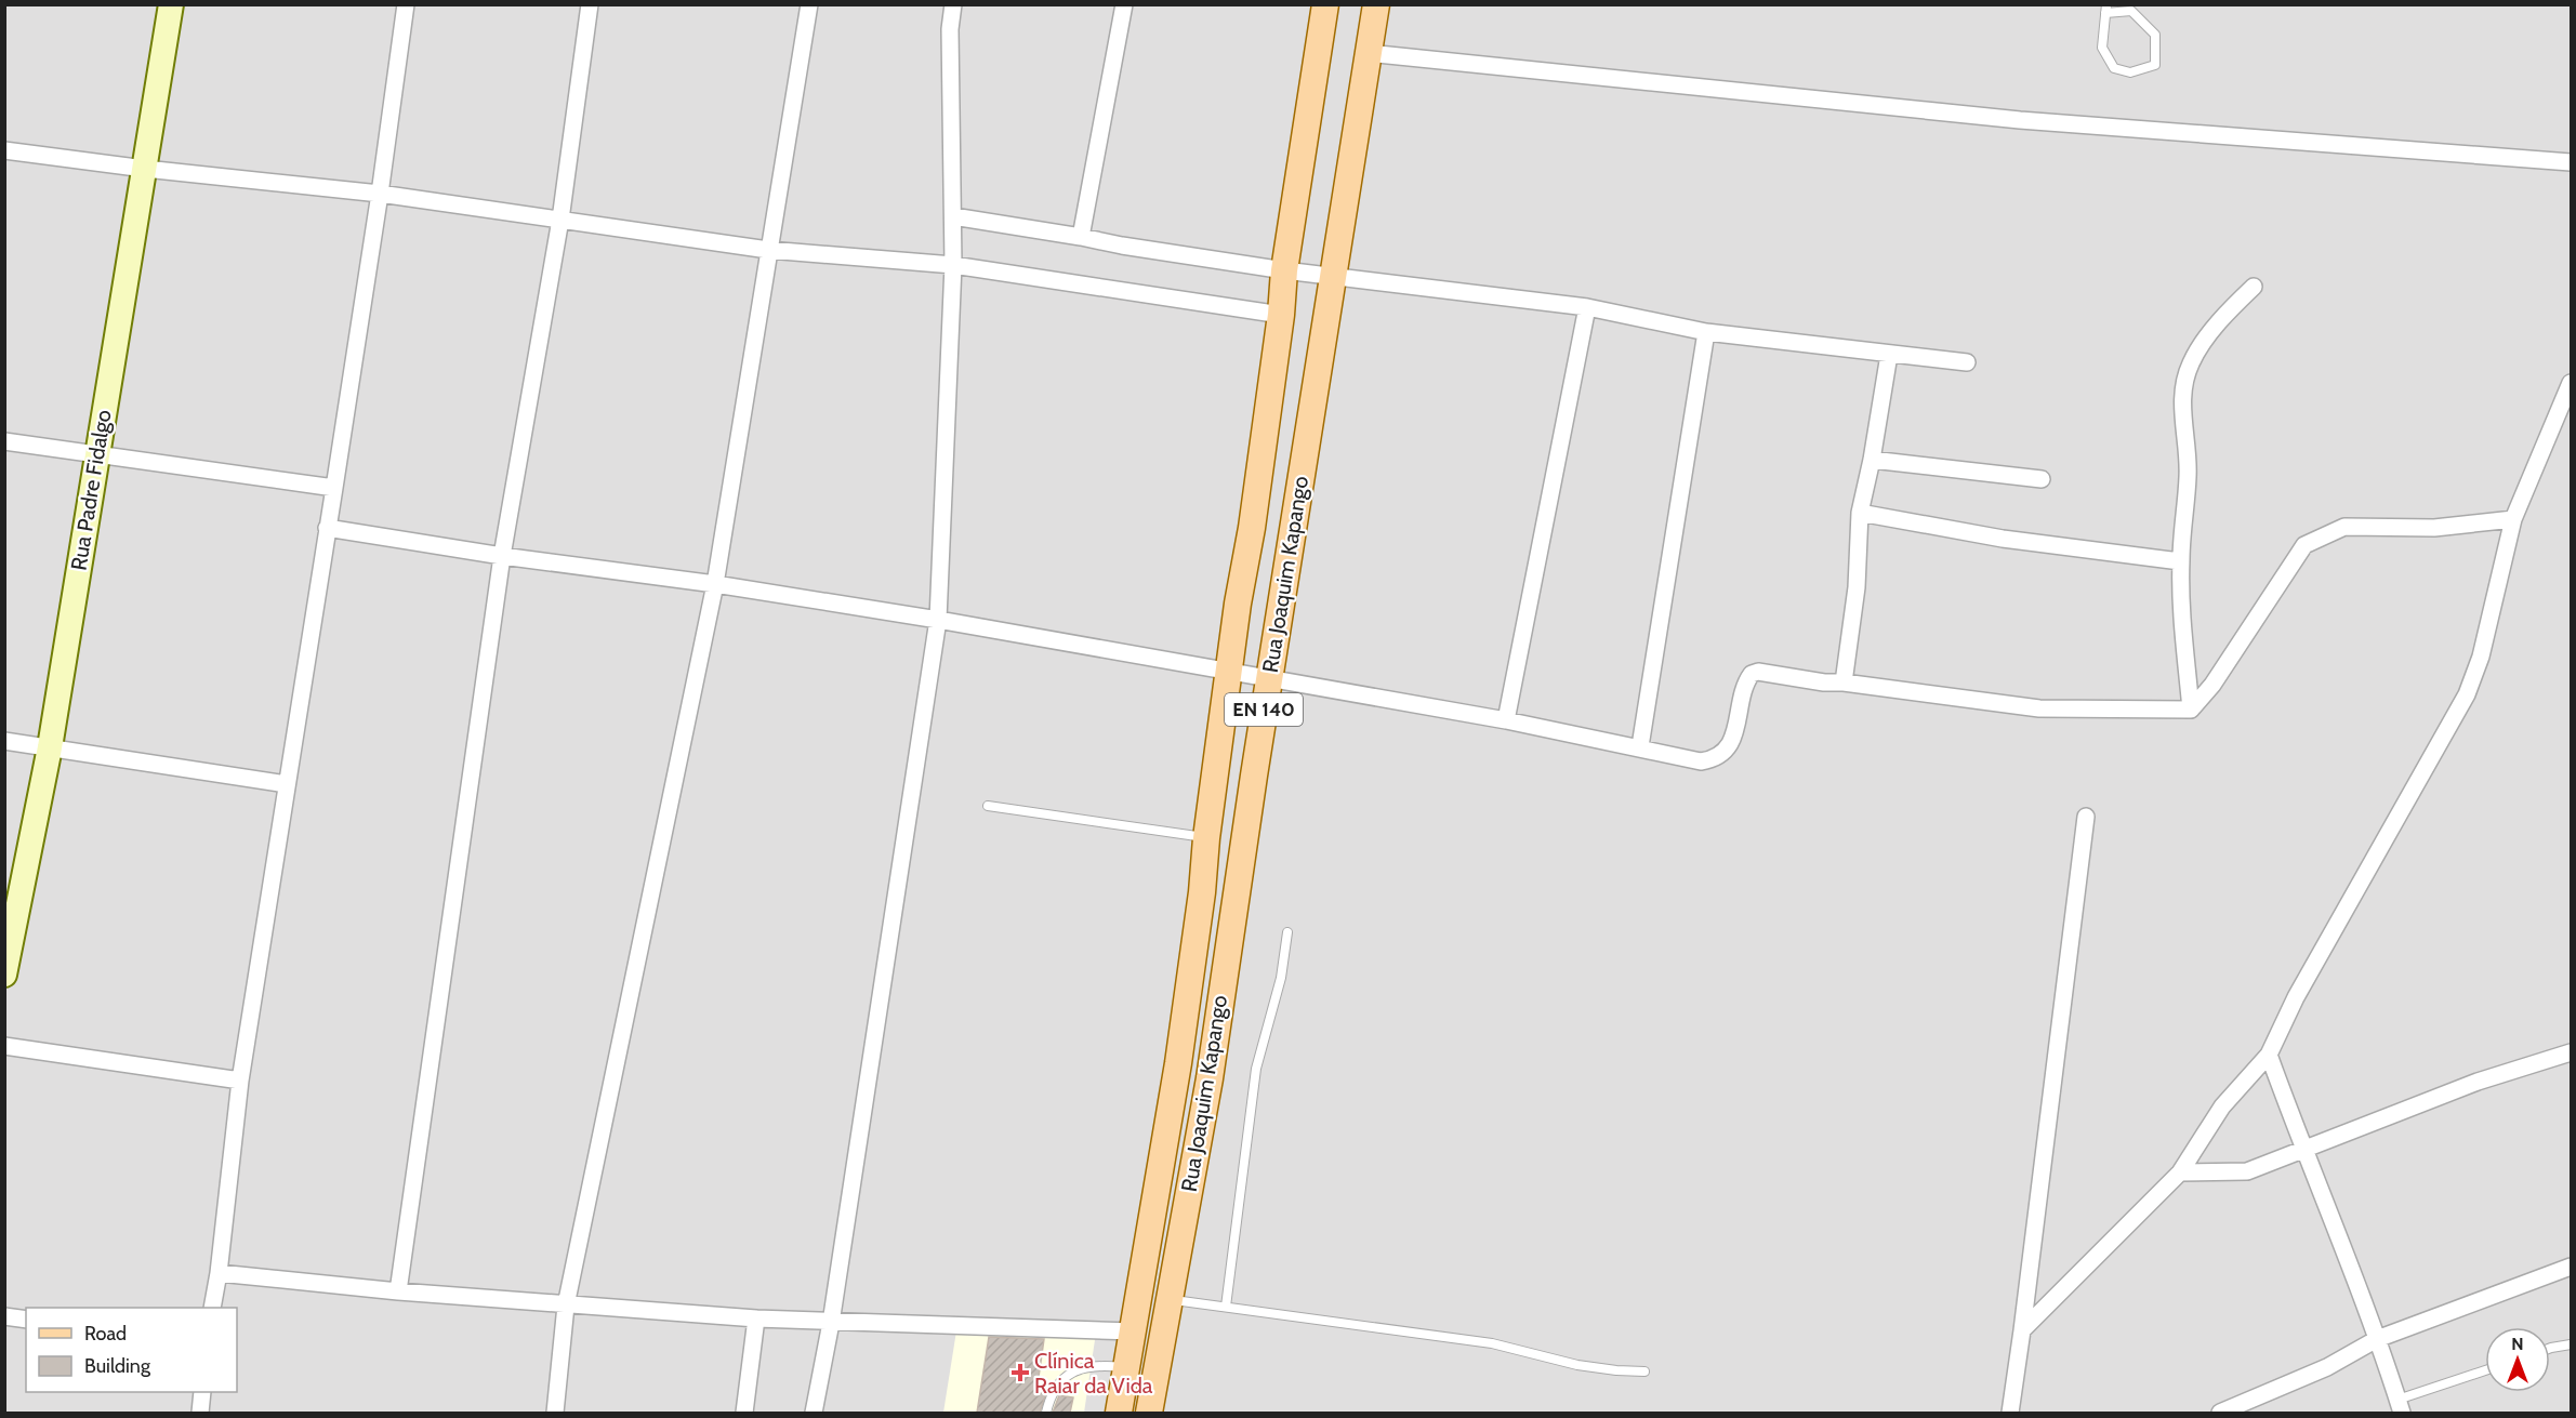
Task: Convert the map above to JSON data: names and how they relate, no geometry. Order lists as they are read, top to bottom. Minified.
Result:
{"streets":{"main road":["Rua Joaquim Kapango","EN 140"],"street":["Rua Padre Fidalgo"]},"places":{"health":["Clínica Raiar da Vida"]},"legend":["Road","Building"],"north":"top"}
